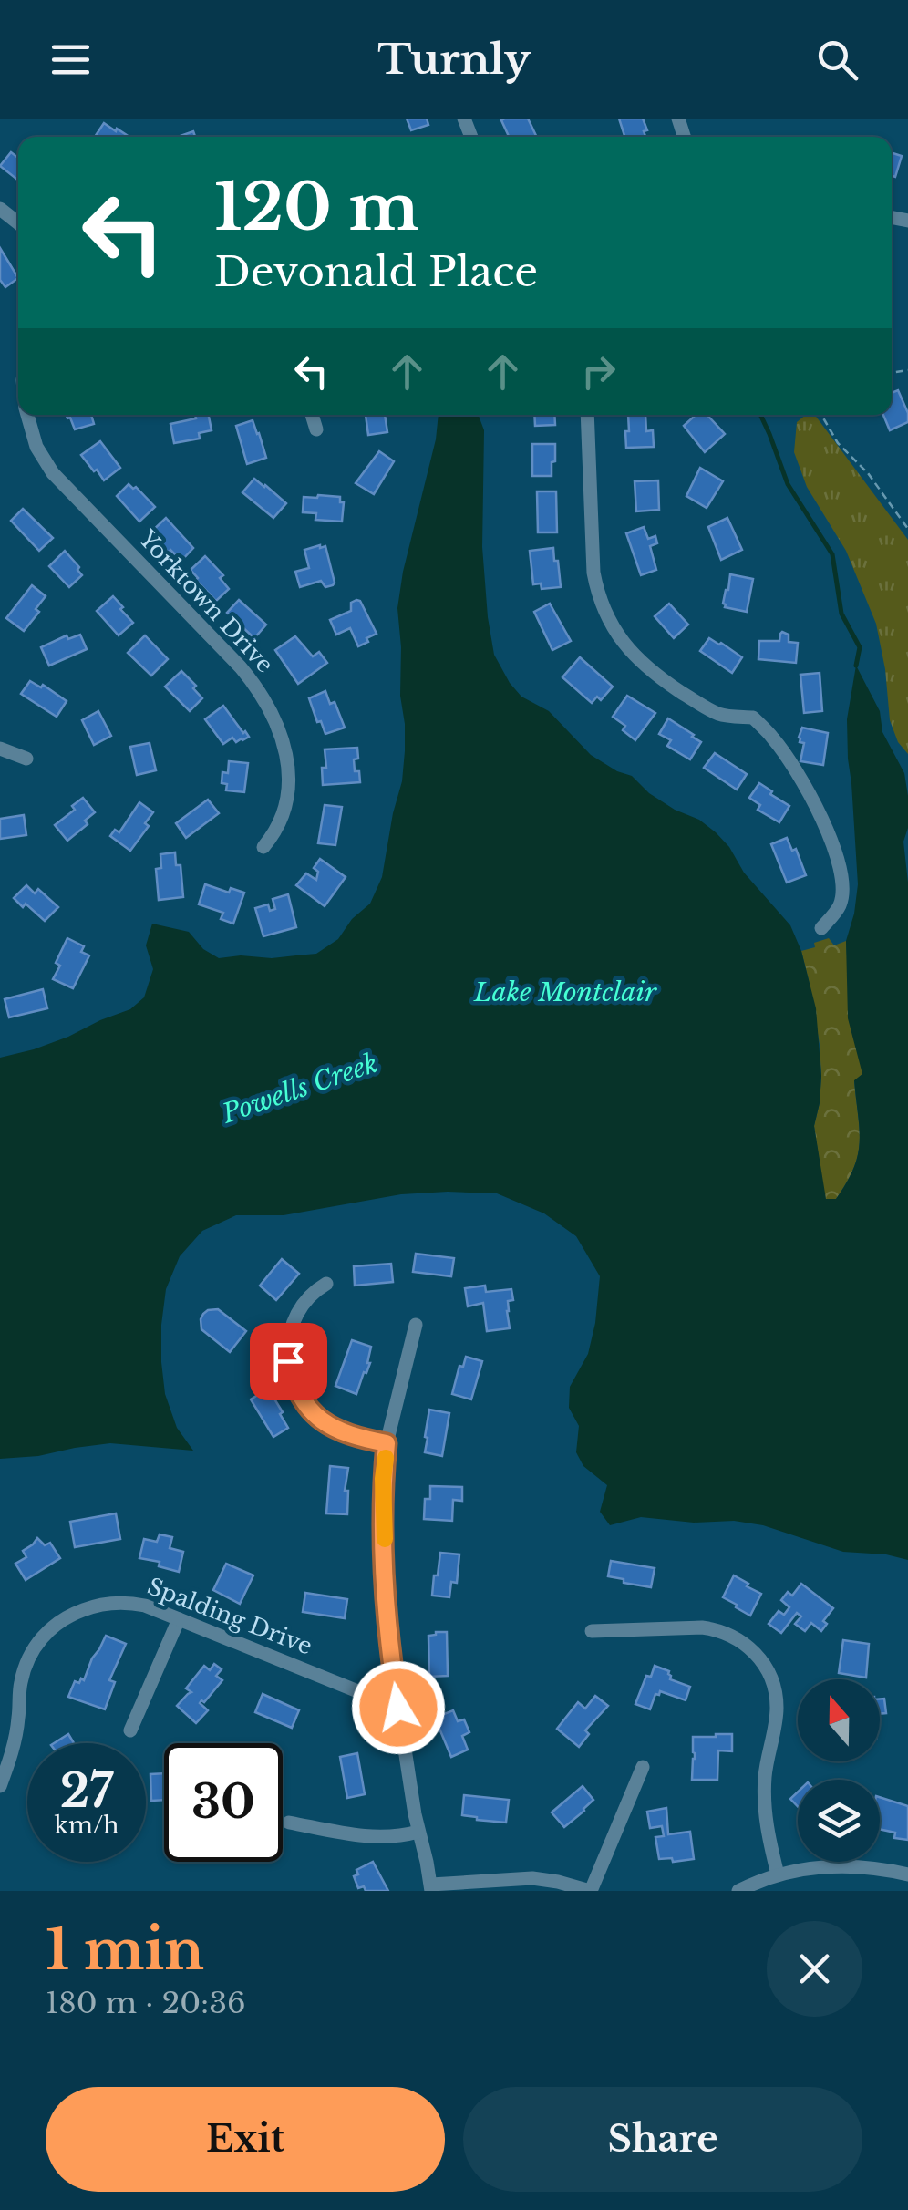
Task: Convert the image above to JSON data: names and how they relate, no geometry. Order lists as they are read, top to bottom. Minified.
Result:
{"streets":{"street":["Yorktown Drive","Spalding Drive"]},"water":["Lake Montclair","Powells Creek"],"north":"top","page":{"header":"Turnly","turn":["120 m","Devonald Place"],"speed":"27 km/h","limit":"30","heading":["1 min","180 m · 20:36"],"buttons":["Exit","Share"]}}
